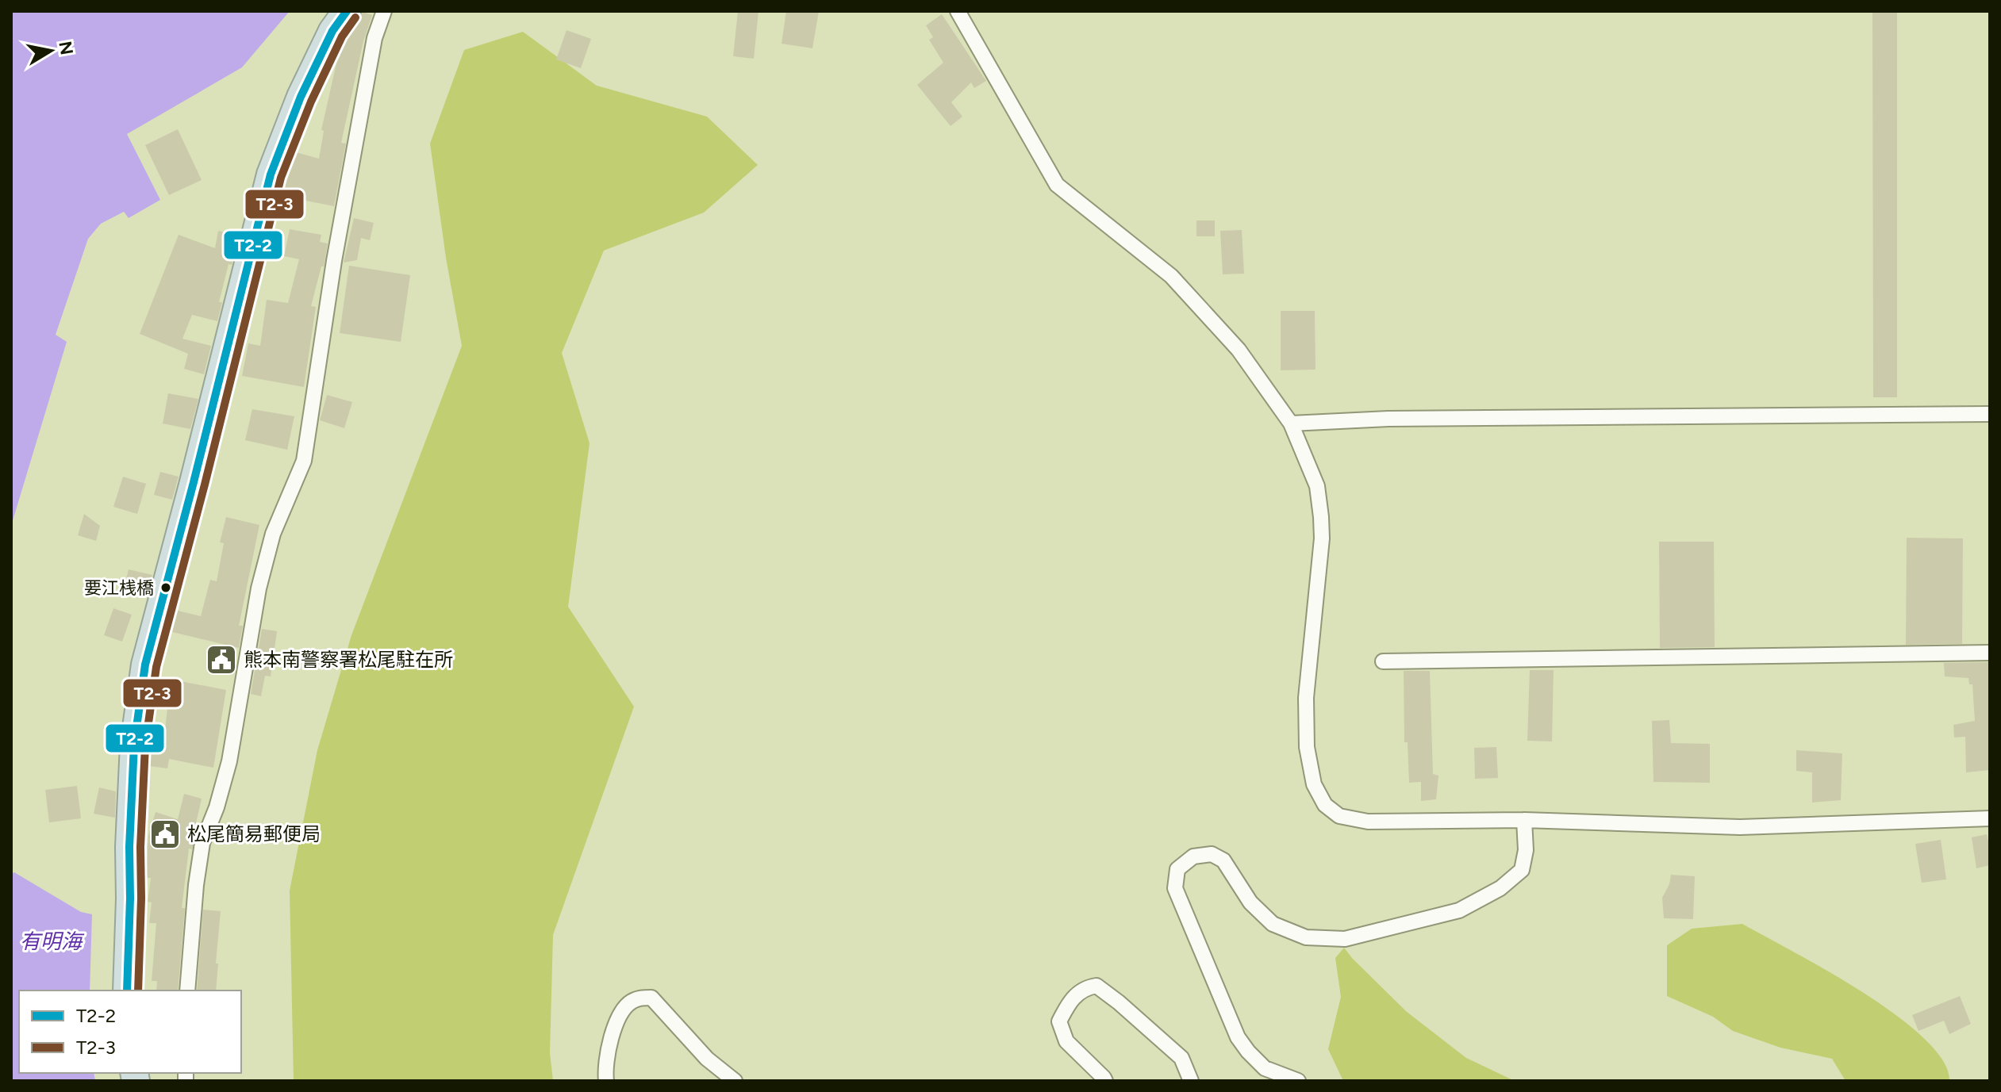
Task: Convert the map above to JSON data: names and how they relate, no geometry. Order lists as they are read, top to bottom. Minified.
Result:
{"water":["有明海"],"places":{"other":["要江桟橋"],"public building":["熊本南警察署松尾駐在所","松尾簡易郵便局"]},"lines":["transit line T2-2","transit line T2-3"],"legend":["T2-2","T2-3"],"north":"right"}
